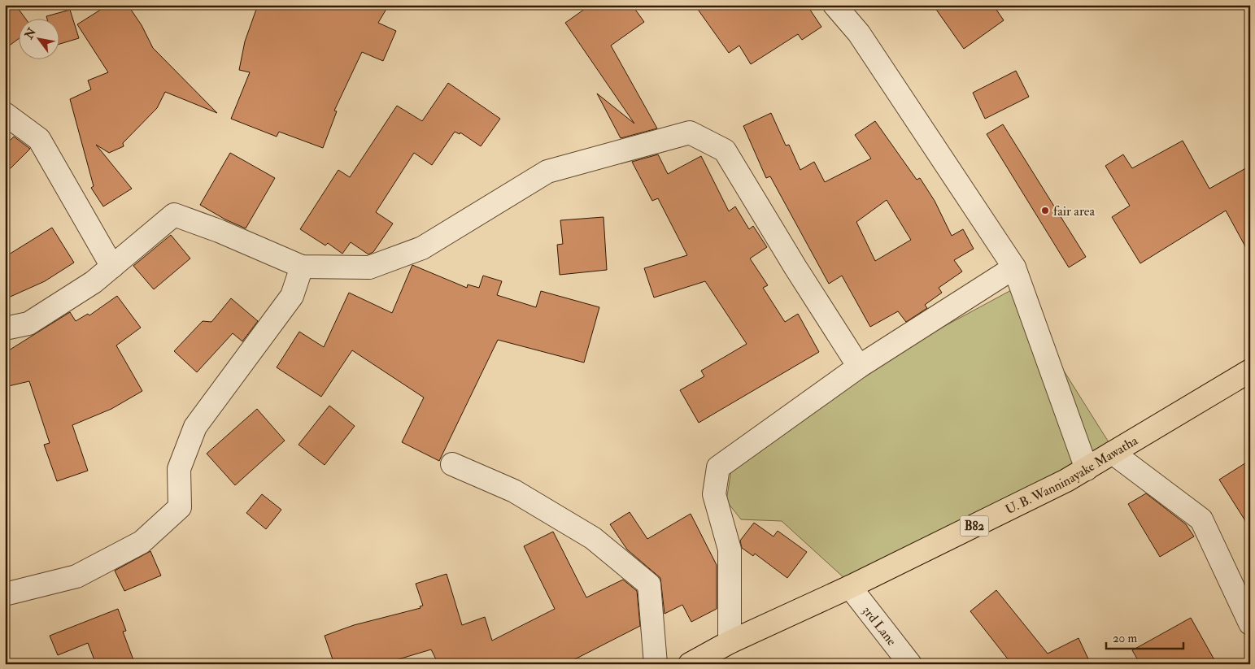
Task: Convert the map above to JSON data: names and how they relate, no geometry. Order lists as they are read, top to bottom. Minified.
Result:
{"streets":{"main road":["U. B. Wanninayake Mawatha","B82"],"street":["3rd Lane"]},"crossings":[["U. B. Wanninayake Mawatha","3rd Lane"]],"places":["fair area"],"scale_bar":"20 m","north":"top left"}
